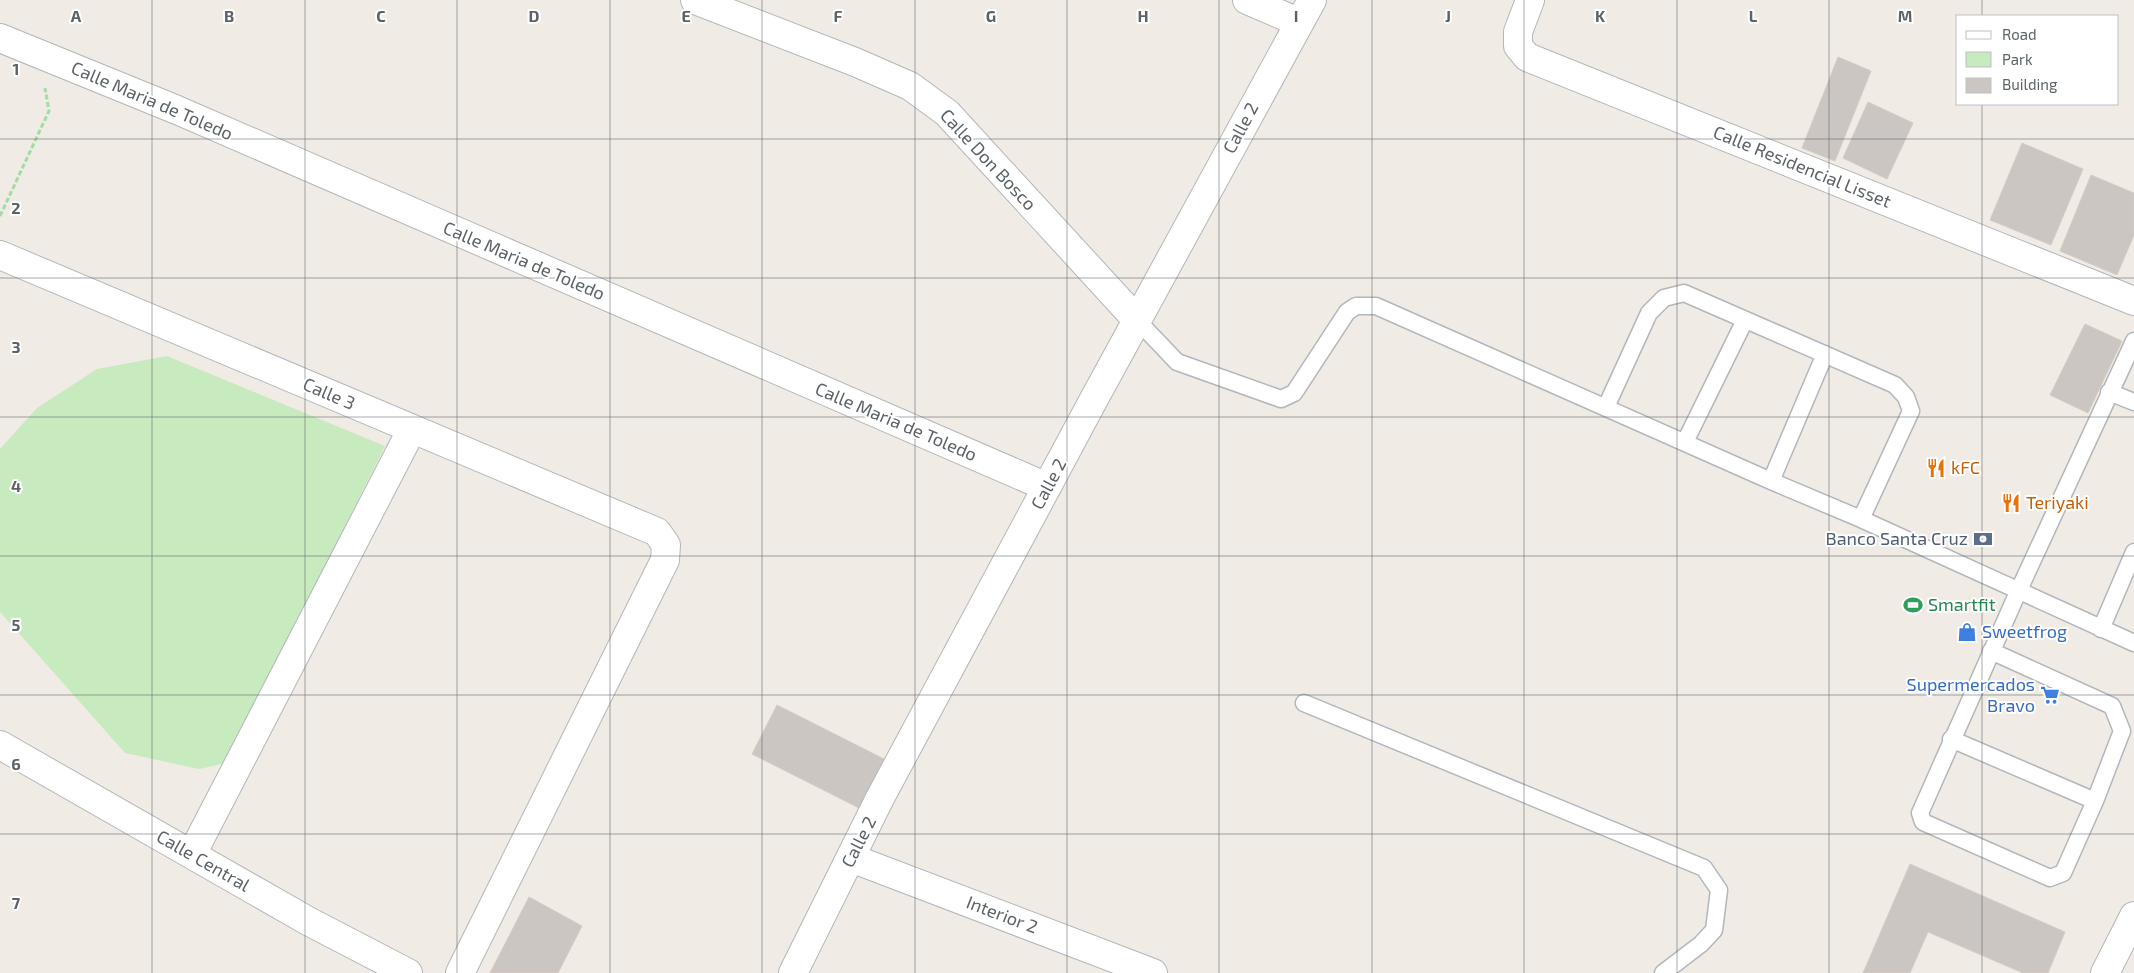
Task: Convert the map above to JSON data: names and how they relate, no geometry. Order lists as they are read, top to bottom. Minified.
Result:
{"streets":{"street":["Calle Maria de Toledo","Calle 2","Calle Don Bosco","Calle Residencial Lisset","Calle 3","Calle Central","Interior 2"]},"crossings":[["Calle Maria de Toledo","Calle 2"],["Calle 2","Calle Don Bosco"],["Calle 2","Interior 2"]],"places":{"restaurant":["kFC","Teriyaki"],"bank":["Banco Santa Cruz"],"sports":["Smartfit"],"shop":["Sweetfrog"],"supermarket":["Supermercados Bravo"]},"legend":["Road","Park","Building"],"grid":{"columns":["A","B","C","D","E","F","G","H","I","J","K","L","M"],"rows":["1","2","3","4","5","6","7"]}}
